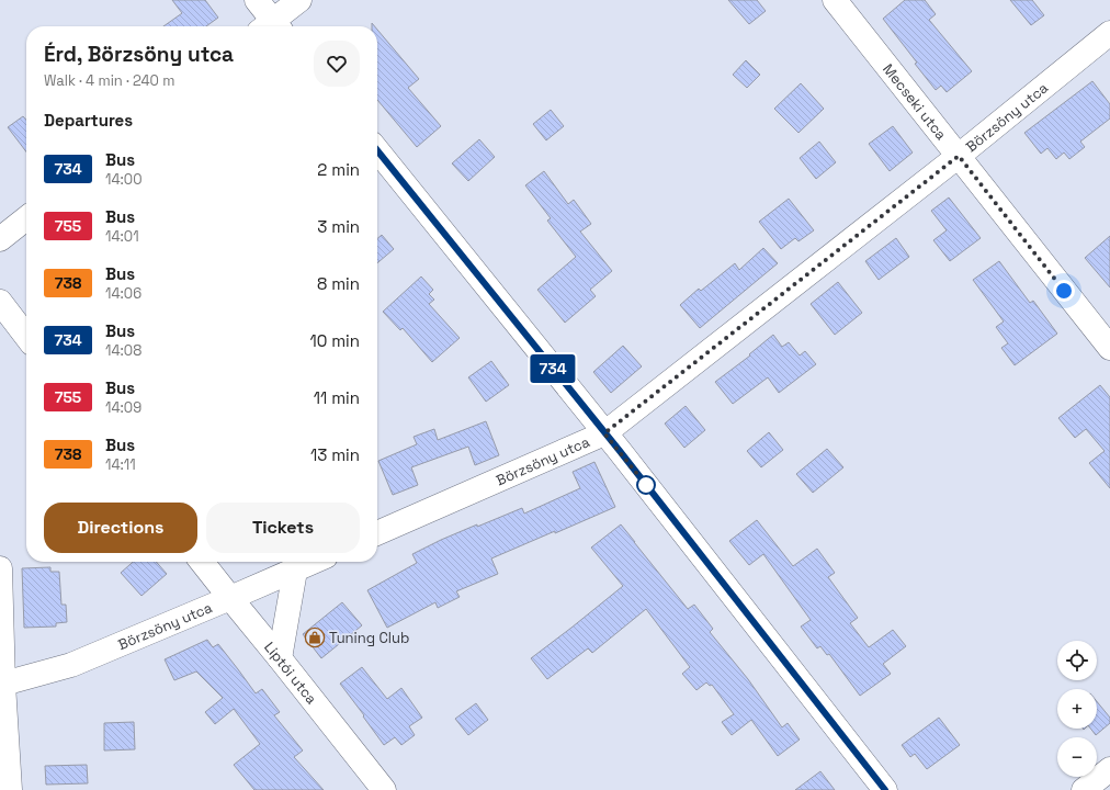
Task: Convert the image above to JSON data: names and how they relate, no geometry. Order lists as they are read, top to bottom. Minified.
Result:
{"streets":{"street":["Mecseki utca","Börzsöny utca","Liptói utca"]},"crossings":[["Mecseki utca","Börzsöny utca"],["Börzsöny utca","Liptói utca"]],"places":{"shop":["Tuning Club"]},"lines":["bus line 734"],"page":{"on_map":"734","heading":[["Érd, Börzsöny utca","Walk · 4 min · 240 m"],"Departures"],"list":[{"mark":"734","name":"Bus","note":"14:00","value":"2 min"},{"mark":"755","name":"Bus","note":"14:01","value":"3 min"},{"mark":"738","name":"Bus","note":"14:06","value":"8 min"},{"mark":"734","name":"Bus","note":"14:08","value":"10 min"},{"mark":"755","name":"Bus","note":"14:09","value":"11 min"},{"mark":"738","name":"Bus","note":"14:11","value":"13 min"}],"buttons":["Directions","Tickets"],"map_buttons":["+","−"]}}
